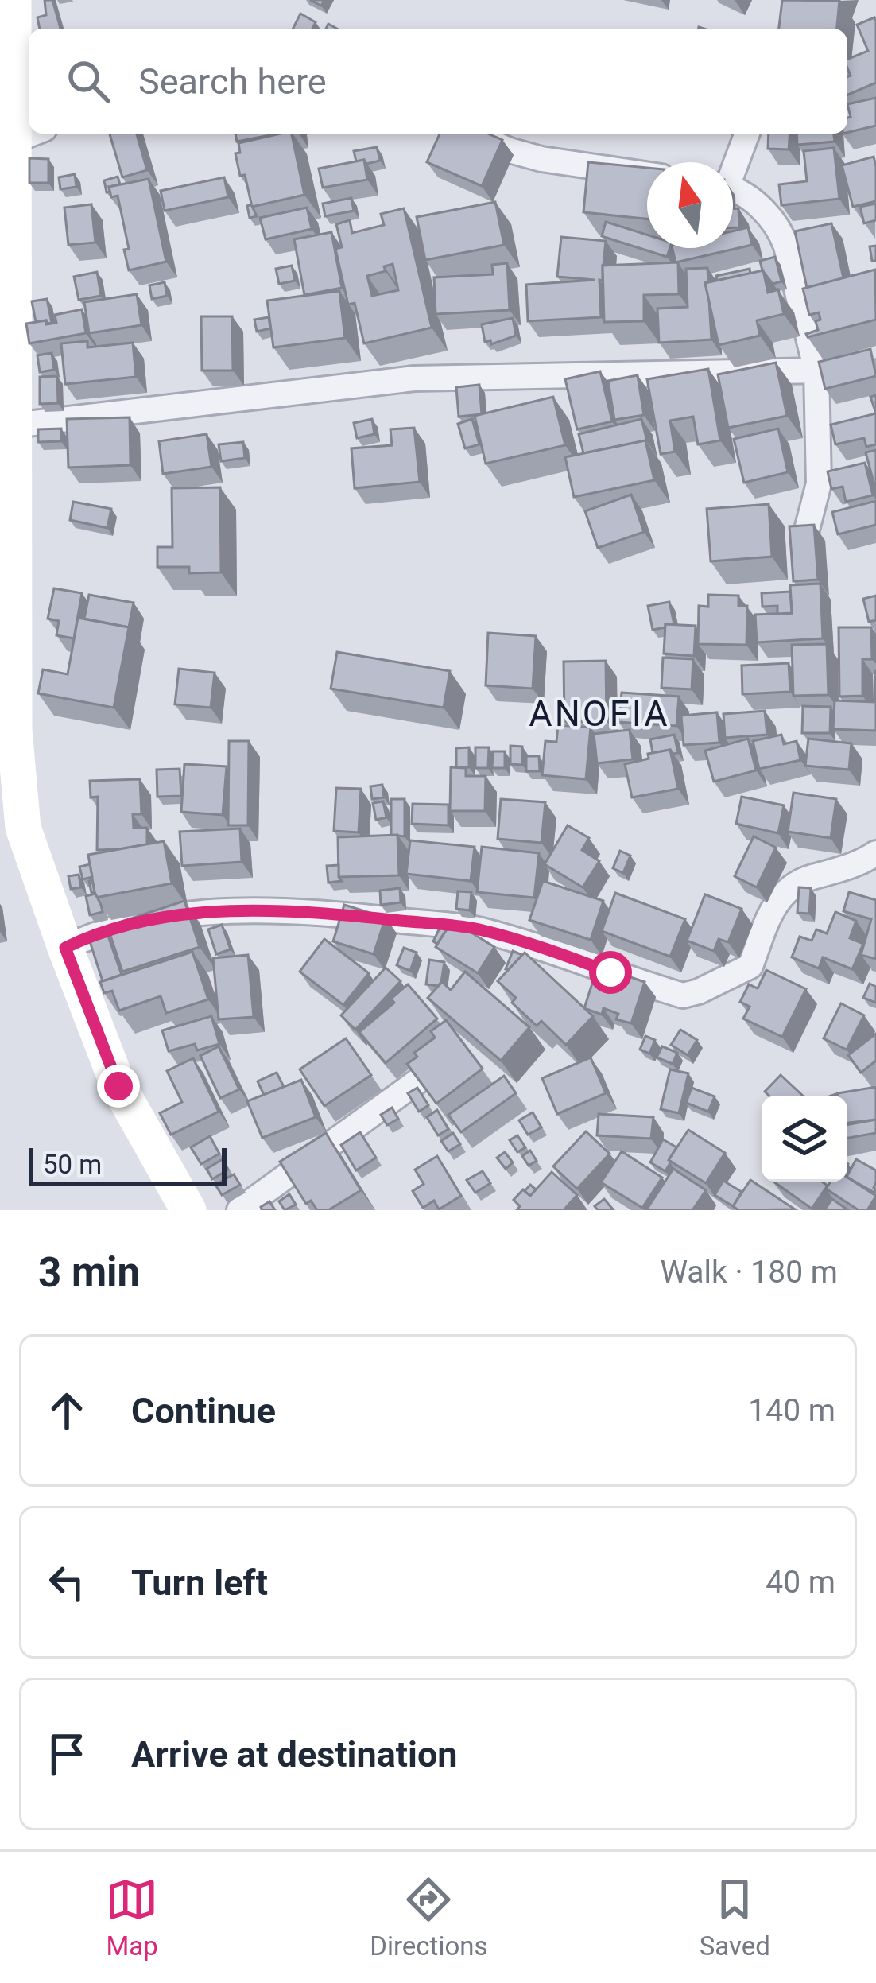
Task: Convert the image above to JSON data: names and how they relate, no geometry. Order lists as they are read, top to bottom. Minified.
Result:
{"districts":["ANOFIA"],"scale_bar":"50 m","north":"top","page":{"search":"Search here","scale":"50 m","heading":["3 min","Walk · 180 m"],"list":[["Continue","140 m"],["Turn left","40 m"],"Arrive at destination"],"nav":["Map","Directions","Saved"]}}
